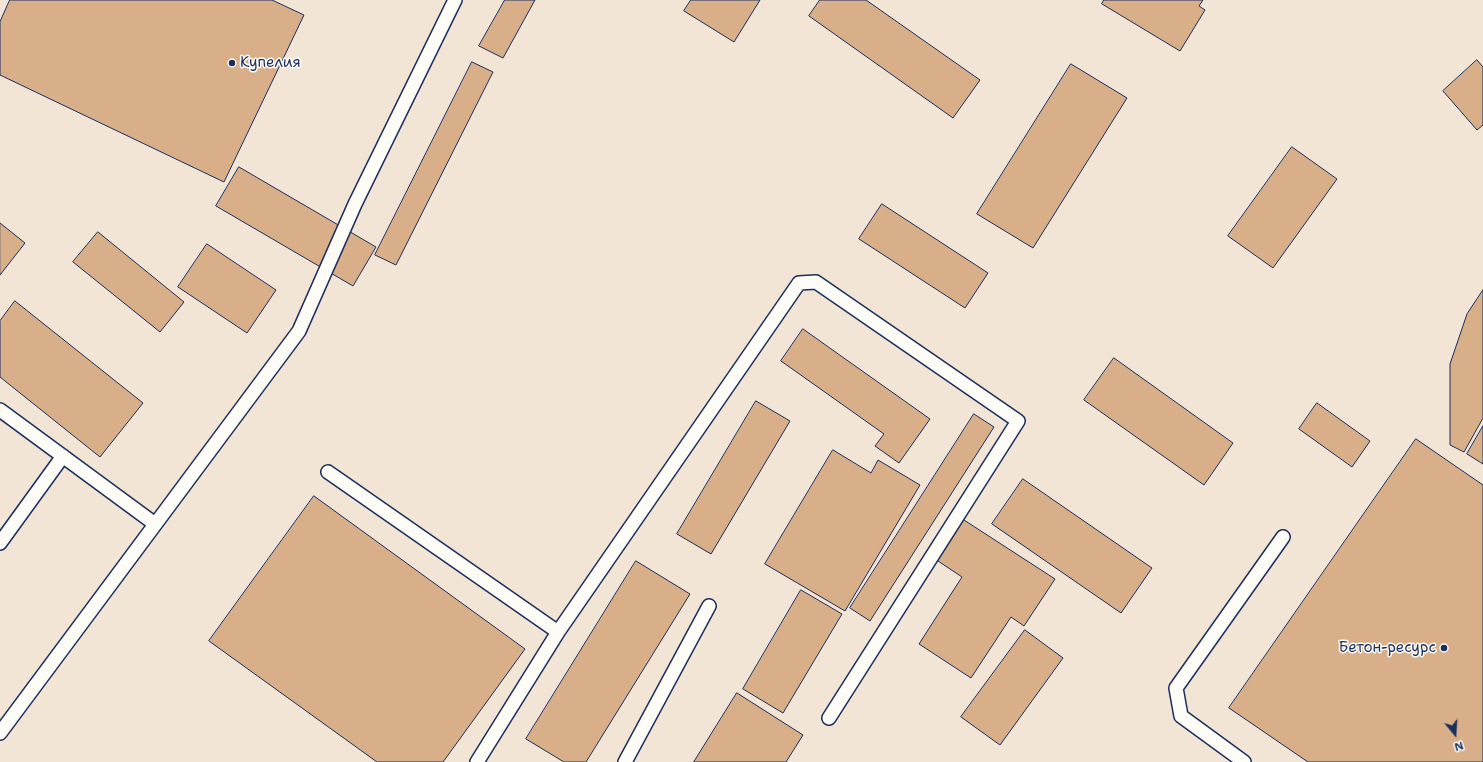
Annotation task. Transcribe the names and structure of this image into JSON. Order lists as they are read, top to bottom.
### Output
{
  "places": ["Купелия", "Бетон-ресурс"],
  "north": "bottom"
}
